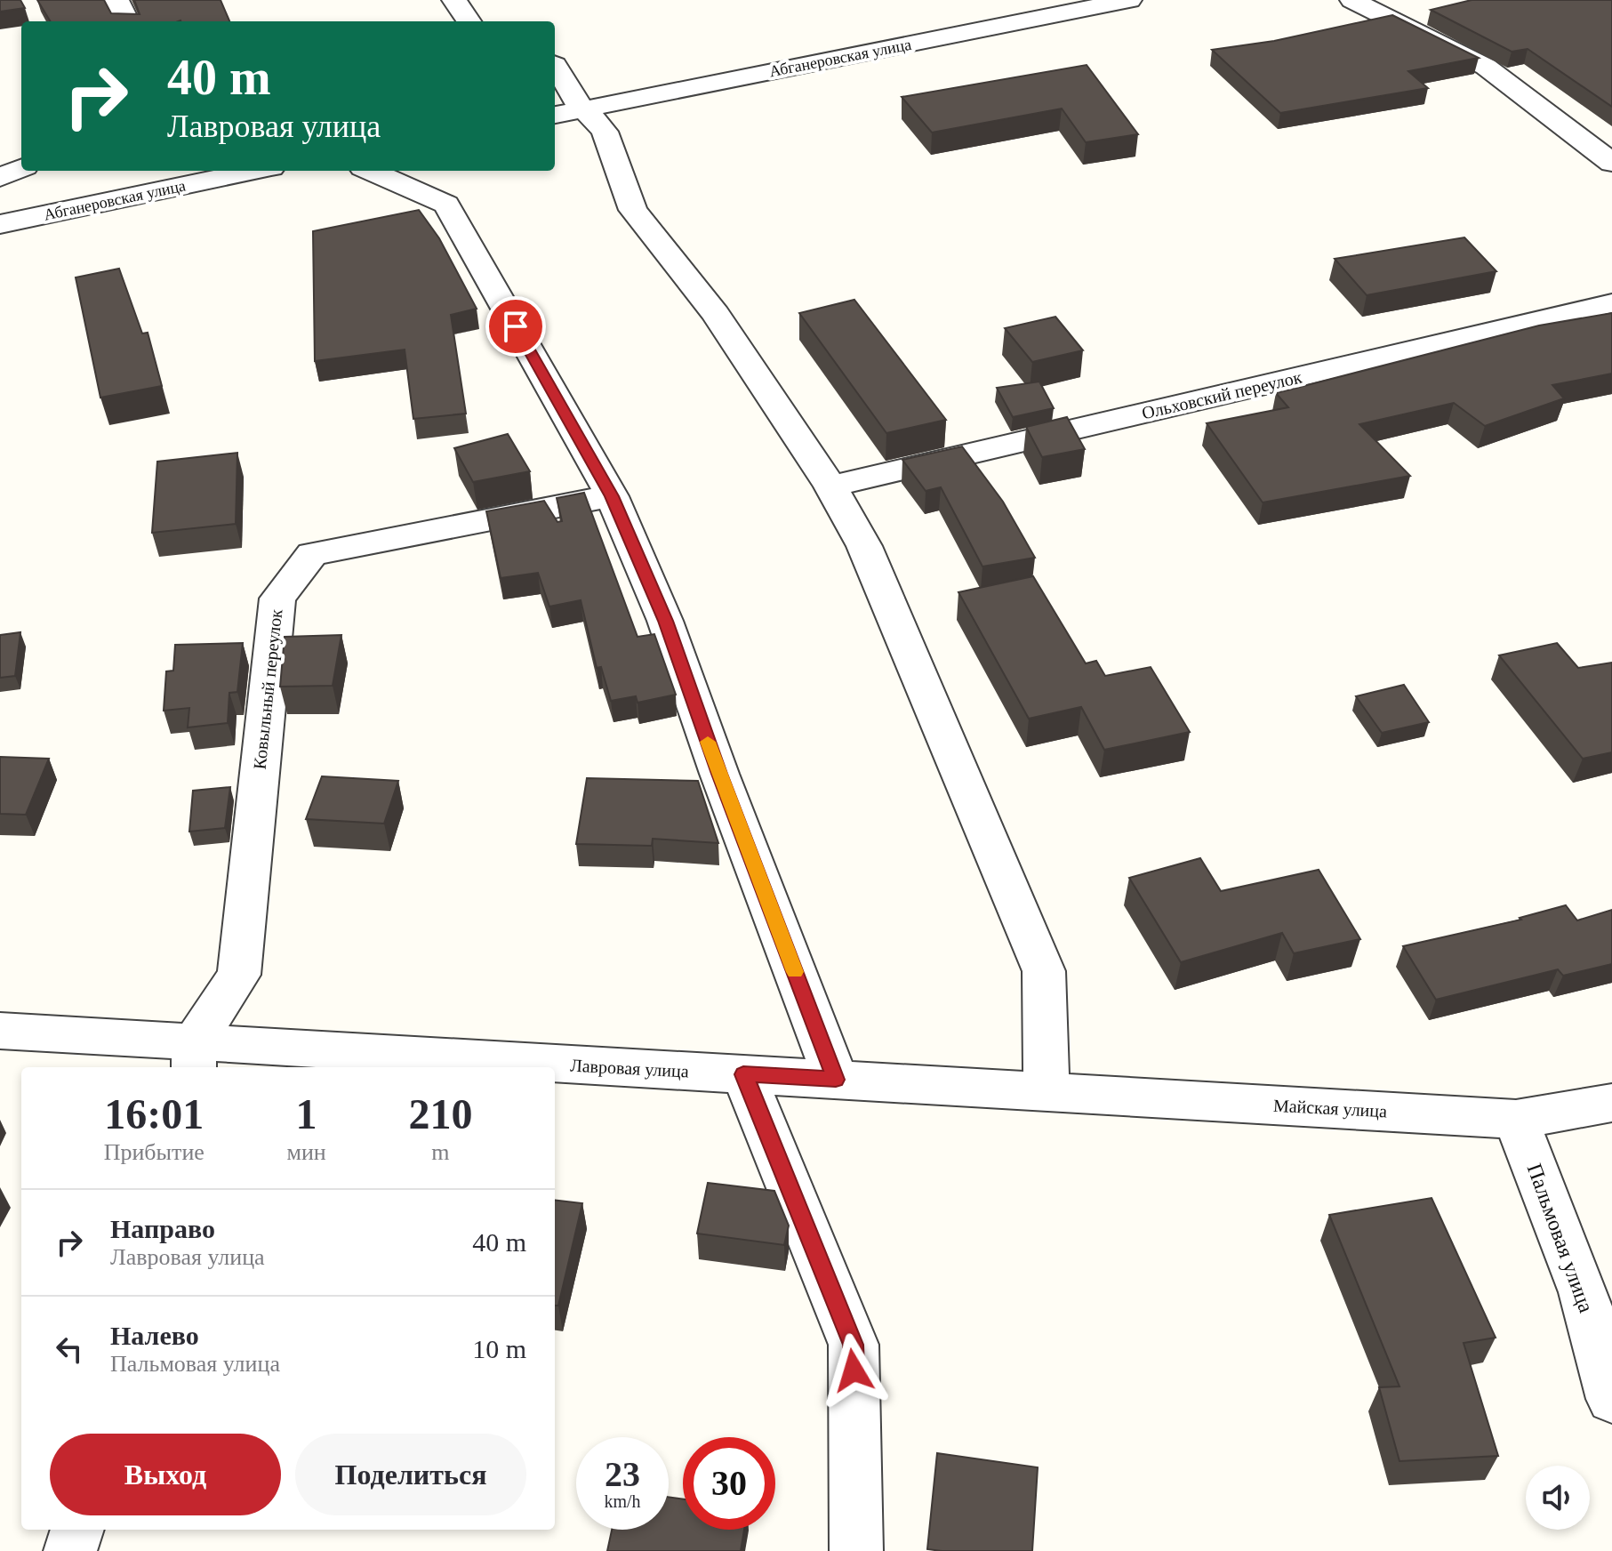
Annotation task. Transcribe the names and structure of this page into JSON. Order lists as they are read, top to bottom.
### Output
{
  "streets": {
    "street": [
      "Абганеровская улица",
      "Ольховский переулок",
      "Ковыльный переулок",
      "Лавровая улица",
      "Майская улица",
      "Пальмовая улица"
    ]
  },
  "crossings": [
    ["Ковыльный переулок", "Лавровая улица"],
    ["Лавровая улица", "Майская улица"],
    ["Майская улица", "Пальмовая улица"]
  ],
  "page": {
    "turn": ["40 m", "Лавровая улица"],
    "eta": [
      "16:01",
      "Прибытие",
      "1",
      "мин",
      "210",
      "m"
    ],
    "list": [
      {
        "name": "Направо",
        "note": "Лавровая улица",
        "value": "40 m"
      },
      {
        "name": "Налево",
        "note": "Пальмовая улица",
        "value": "10 m"
      }
    ],
    "buttons": ["Выход", "Поделиться"],
    "speed": "23 km/h",
    "limit": "30"
  }
}
